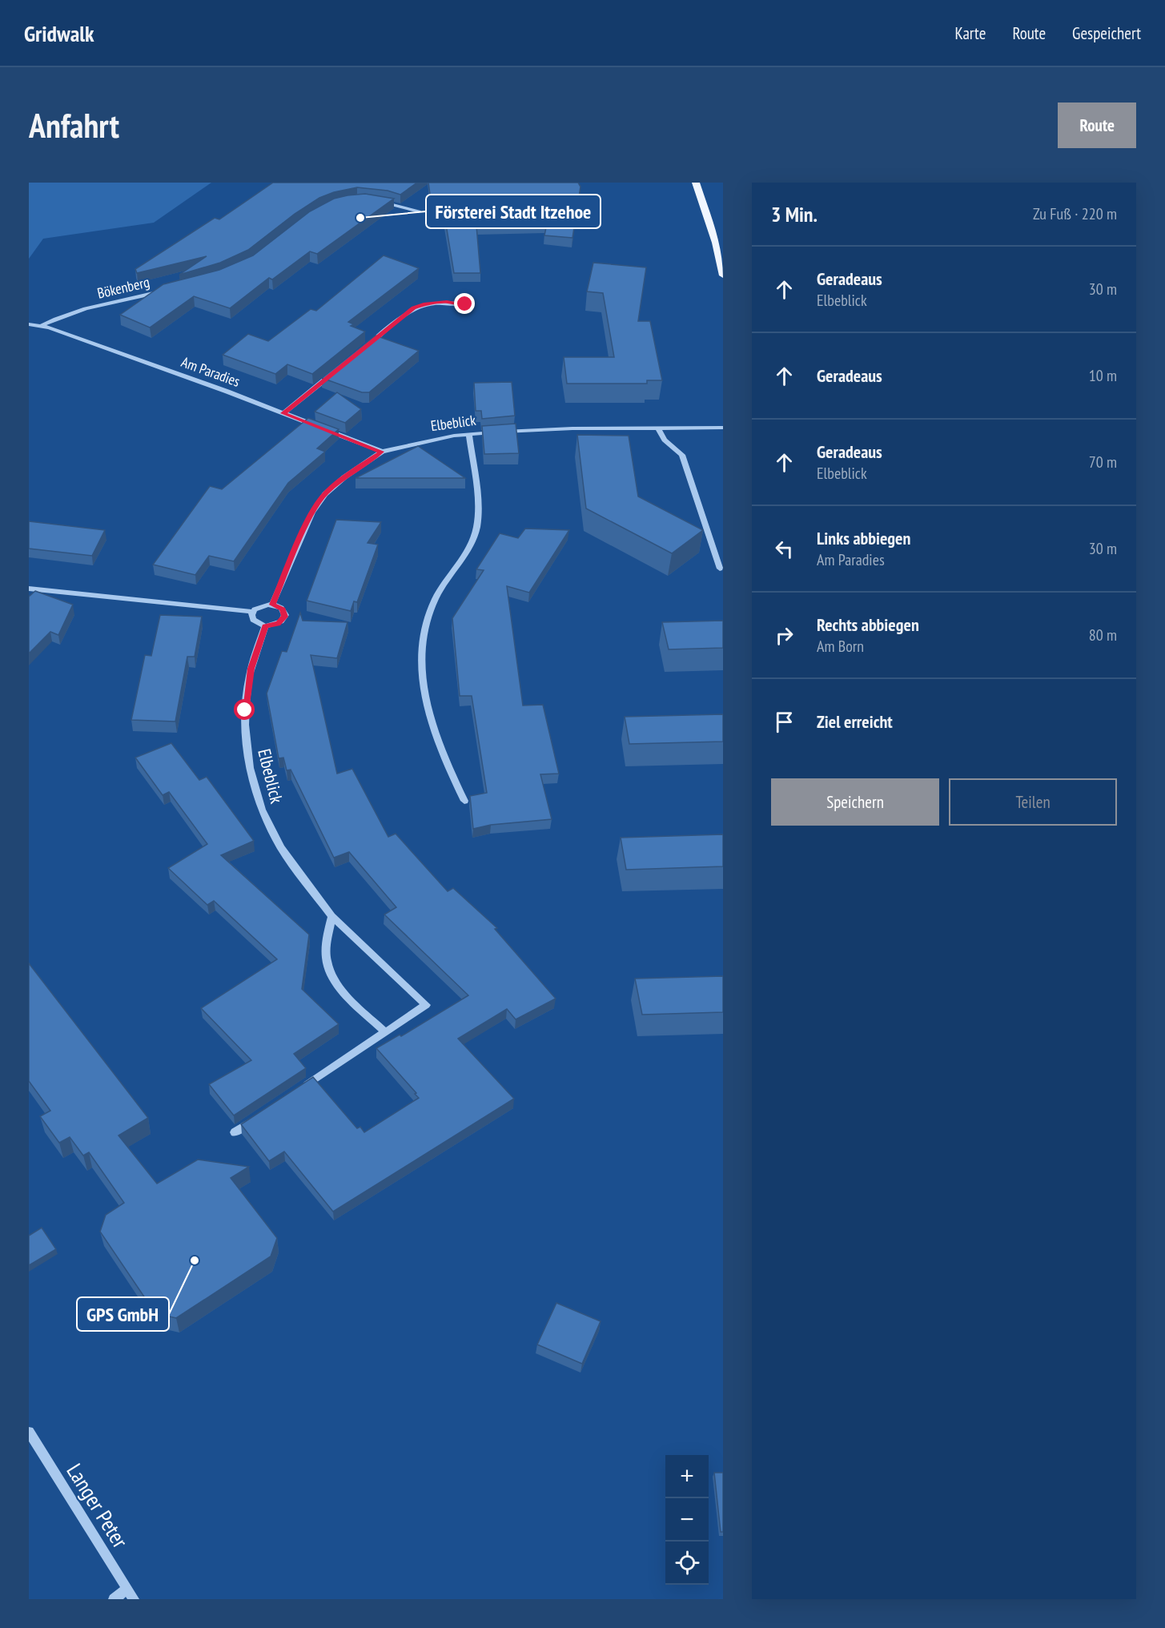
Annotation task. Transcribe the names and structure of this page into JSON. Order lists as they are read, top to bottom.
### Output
{
  "streets": {
    "street": [
      "Bökenberg",
      "Am Paradies",
      "Elbeblick",
      "Langer Peter"
    ]
  },
  "crossings": [
    ["Bökenberg", "Am Paradies"],
    ["Am Paradies", "Elbeblick"]
  ],
  "places": ["Försterei Stadt Itzehoe", "GPS GmbH"],
  "page": {
    "header": "Gridwalk",
    "nav": ["Karte", "Route", "Gespeichert"],
    "buttons": [
      "Route",
      ["Speichern", "Teilen"]
    ],
    "title": "Anfahrt",
    "heading": ["3 Min.", "Zu Fuß · 220 m"],
    "list": [
      ["Geradeaus", "Elbeblick", "30 m"],
      ["Geradeaus", "10 m"],
      ["Geradeaus", "Elbeblick", "70 m"],
      ["Links abbiegen", "Am Paradies", "30 m"],
      ["Rechts abbiegen", "Am Born", "80 m"],
      "Ziel erreicht"
    ],
    "map_buttons": ["+", "−"]
  }
}
